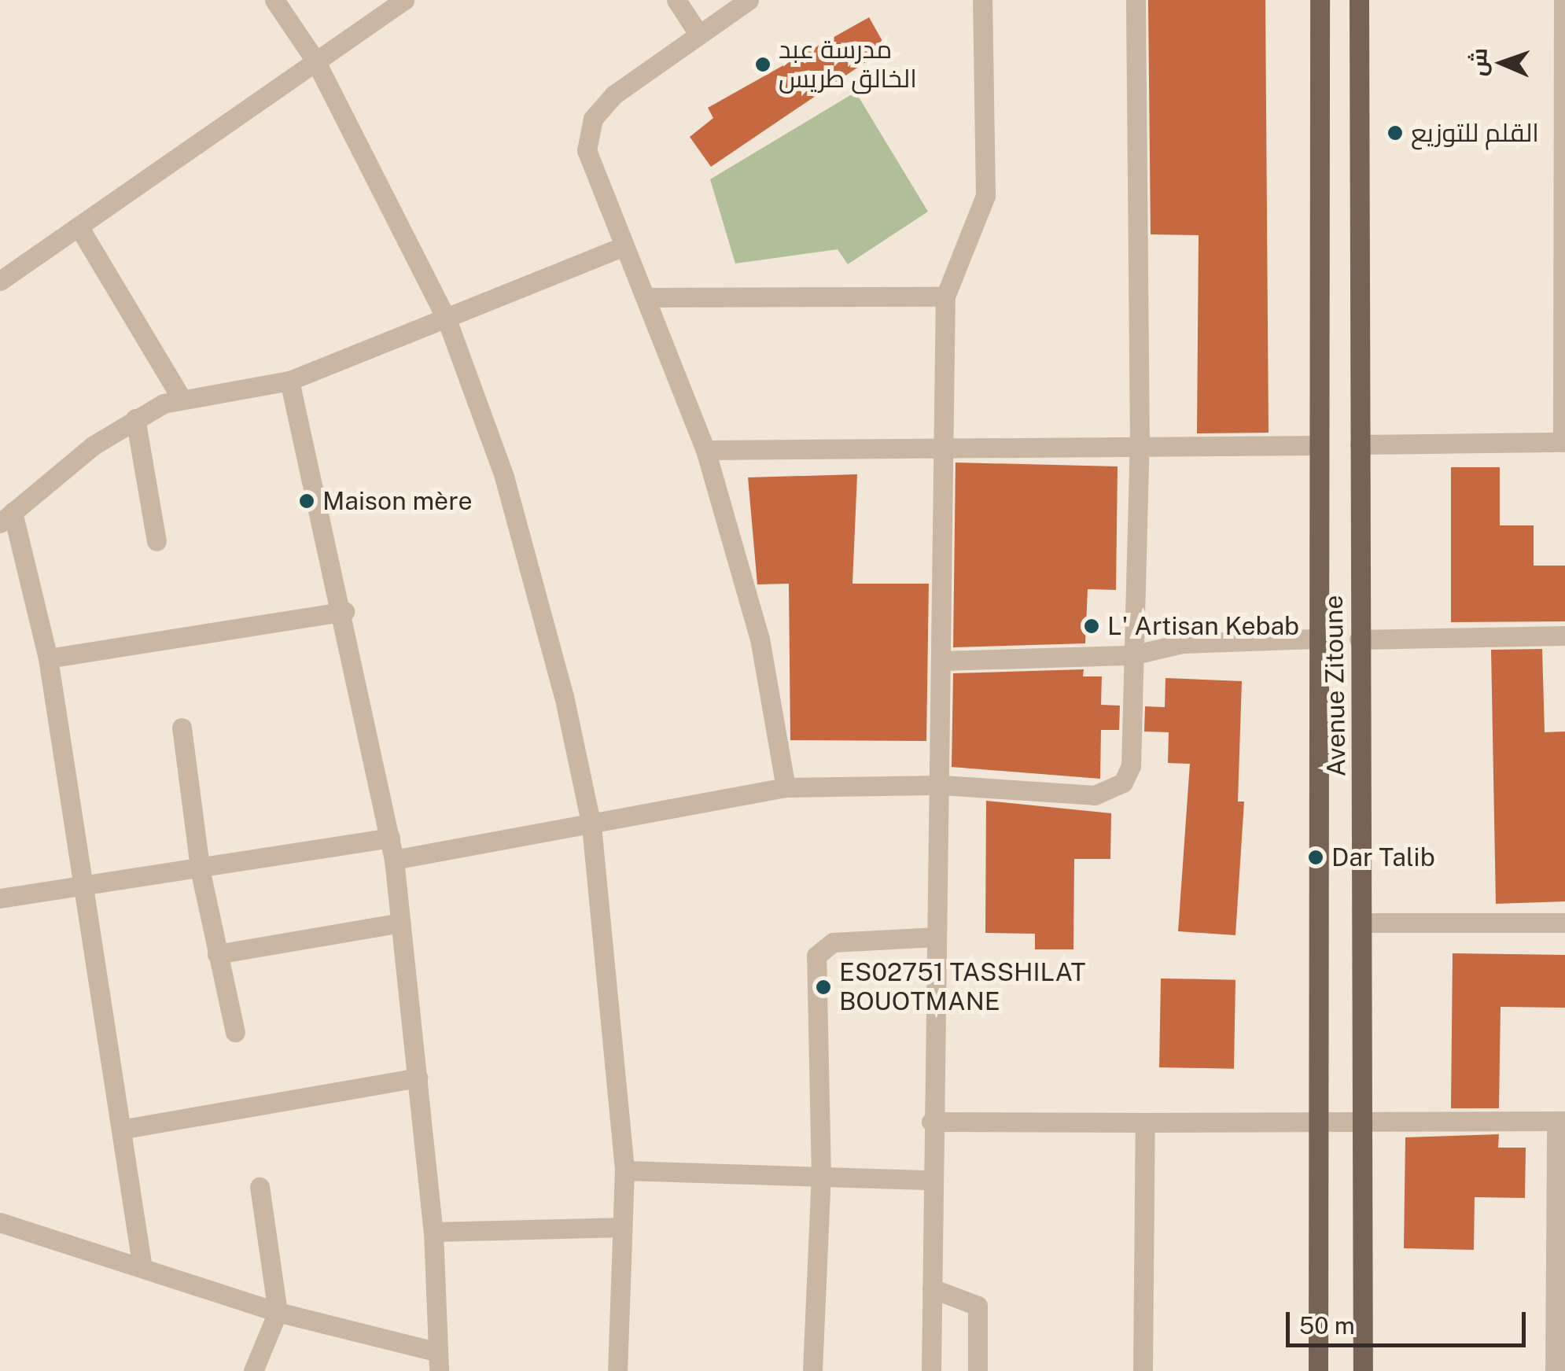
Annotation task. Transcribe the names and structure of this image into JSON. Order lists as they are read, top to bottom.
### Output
{
  "streets": {
    "main road": ["Avenue Zitoune"]
  },
  "places": [
    "مدرسة عبد الخالق طريس",
    "القلم للتوزيع",
    "Maison mère",
    "L' Artisan Kebab",
    "Dar Talib",
    "ES02751 TASSHILAT BOUOTMANE"
  ],
  "scale_bar": "50 m",
  "north": "left"
}
